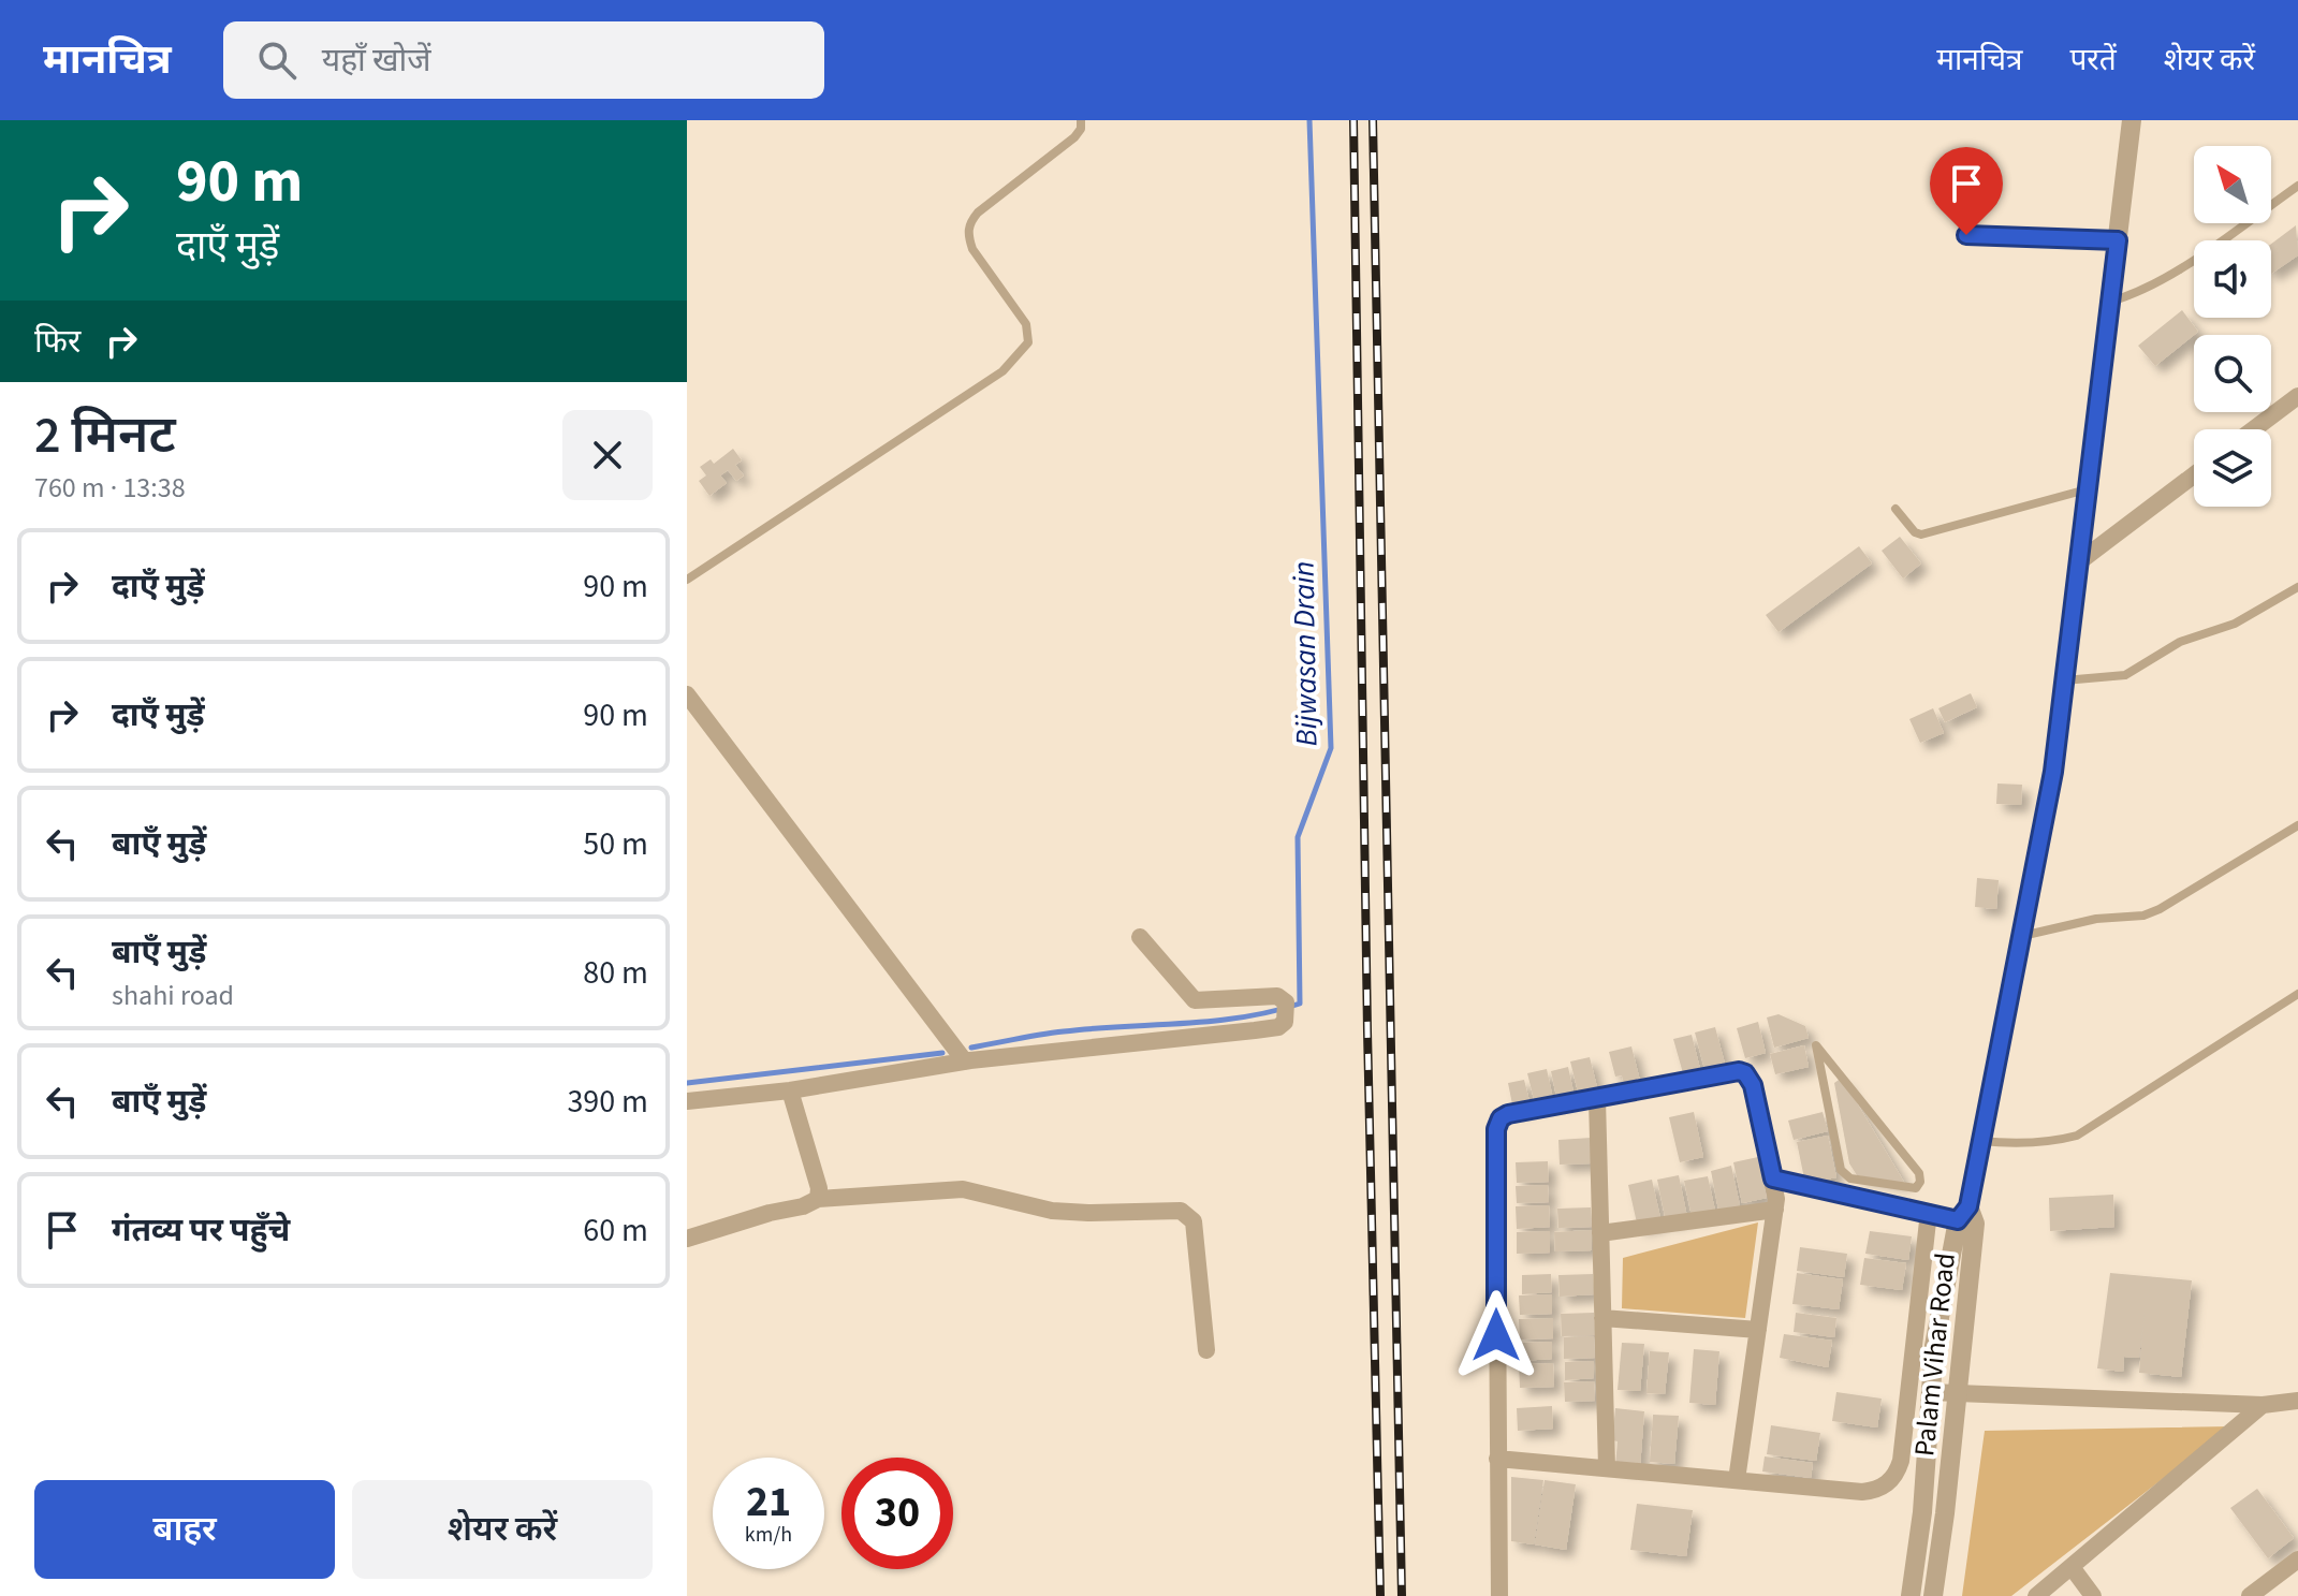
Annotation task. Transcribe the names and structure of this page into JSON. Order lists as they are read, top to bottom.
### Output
{
  "streets": {
    "street": ["Palam Vihar Road"]
  },
  "water": ["Bijwasan Drain"],
  "north": "top left",
  "page": {
    "header": "मानचित्र",
    "search": "यहाँ खोजें",
    "nav": ["मानचित्र", "परतें", "शेयर करें"],
    "turn": ["90 m", "दाएँ मुड़ें"],
    "then": "फिर",
    "heading": ["2 मिनट", "760 m · 13:38"],
    "list": [
      {
        "name": "दाएँ मुड़ें",
        "value": "90 m"
      },
      {
        "name": "दाएँ मुड़ें",
        "value": "90 m"
      },
      {
        "name": "बाएँ मुड़ें",
        "value": "50 m"
      },
      {
        "name": "बाएँ मुड़ें",
        "note": "shahi road",
        "value": "80 m"
      },
      {
        "name": "बाएँ मुड़ें",
        "value": "390 m"
      },
      {
        "name": "गंतव्य पर पहुँचे",
        "value": "60 m"
      }
    ],
    "speed": "21 km/h",
    "limit": "30",
    "buttons": ["बाहर", "शेयर करें"]
  }
}
